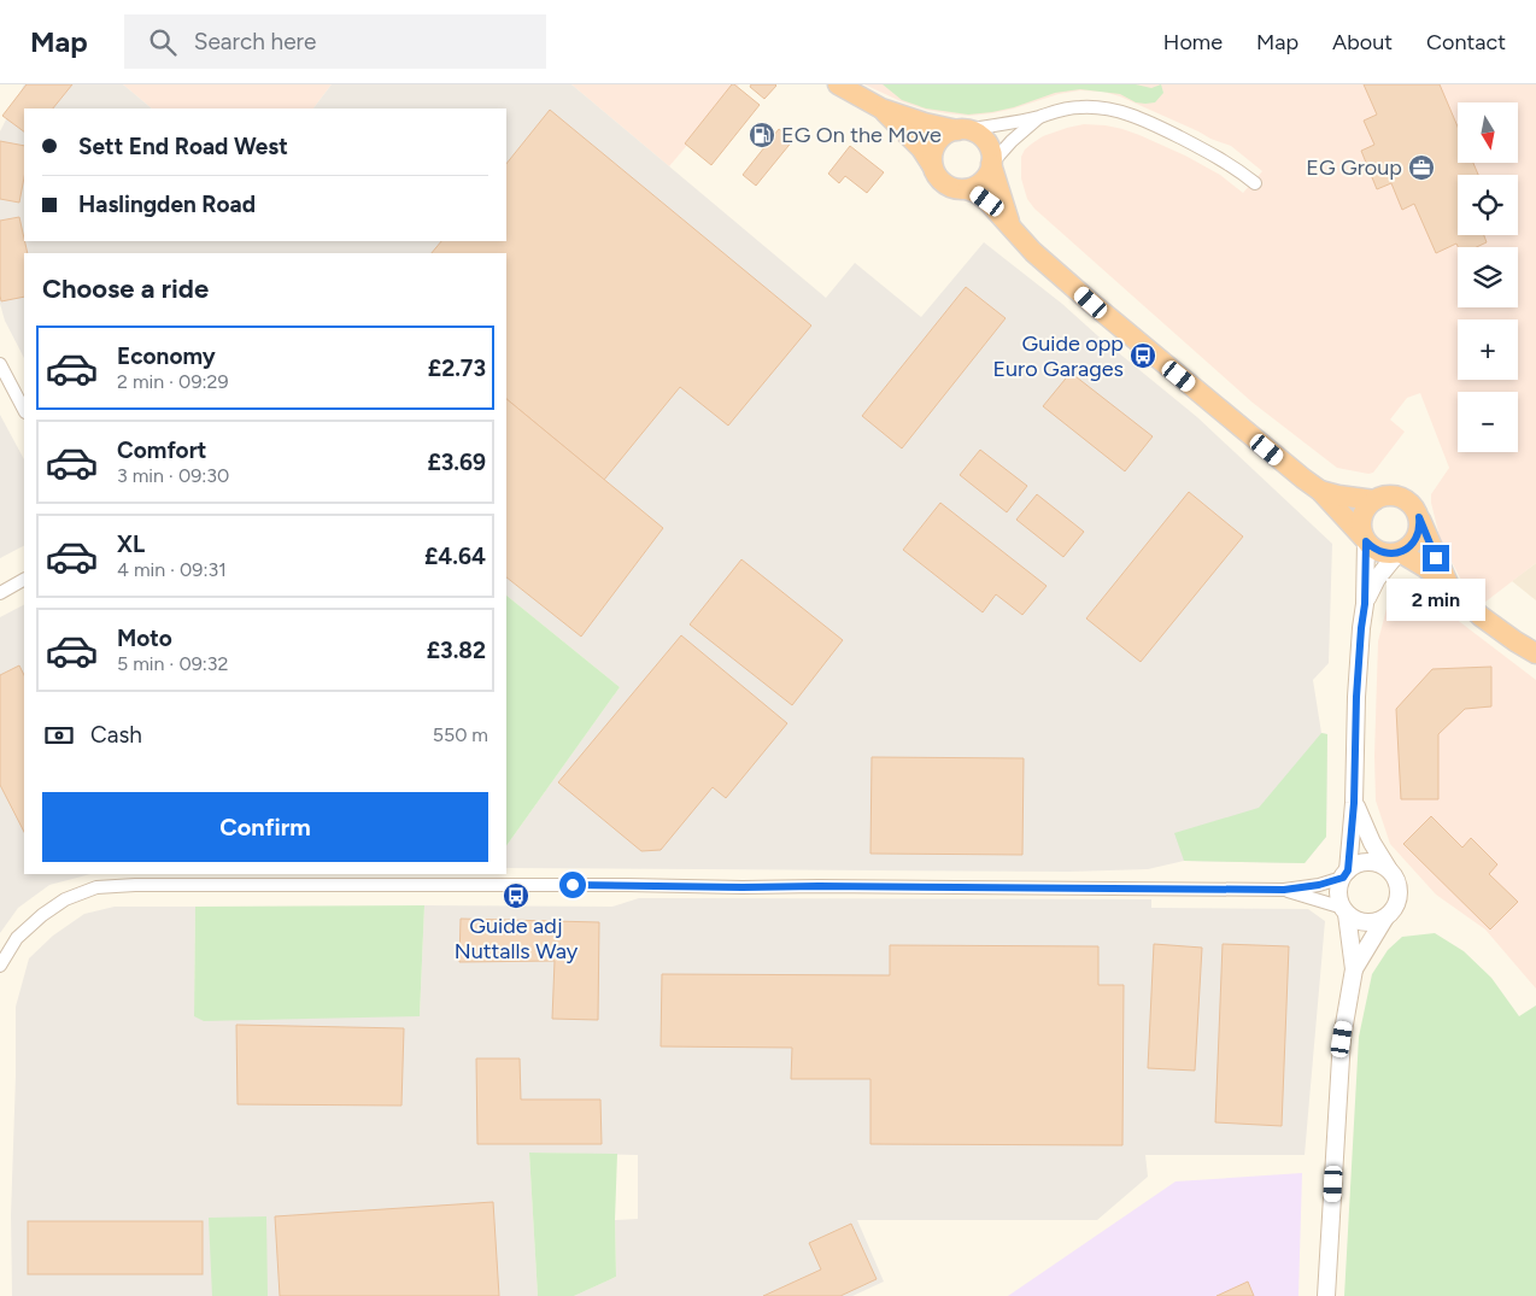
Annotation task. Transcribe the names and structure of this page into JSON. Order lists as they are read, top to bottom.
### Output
{
  "places": {
    "fuel station": ["EG On the Move"],
    "office": ["EG Group"],
    "bus stop": ["Guide opp Euro Garages", "Guide adj Nuttalls Way"]
  },
  "north": "bottom",
  "page": {
    "header": "Map",
    "search": "Search here",
    "nav": [
      "Home",
      "Map",
      "About",
      "Contact"
    ],
    "map_buttons": ["+", "−"],
    "banner": ["Sett End Road West", "Haslingden Road"],
    "heading": "Choose a ride",
    "list": [
      {
        "name": "Economy",
        "note": "2 min · 09:29",
        "value": "£2.73"
      },
      {
        "name": "Comfort",
        "note": "3 min · 09:30",
        "value": "£3.69"
      },
      {
        "name": "XL",
        "note": "4 min · 09:31",
        "value": "£4.64"
      },
      {
        "name": "Moto",
        "note": "5 min · 09:32",
        "value": "£3.82"
      }
    ],
    "bubble": "2 min",
    "pay": ["Cash", "550 m"],
    "buttons": "Confirm"
  }
}
